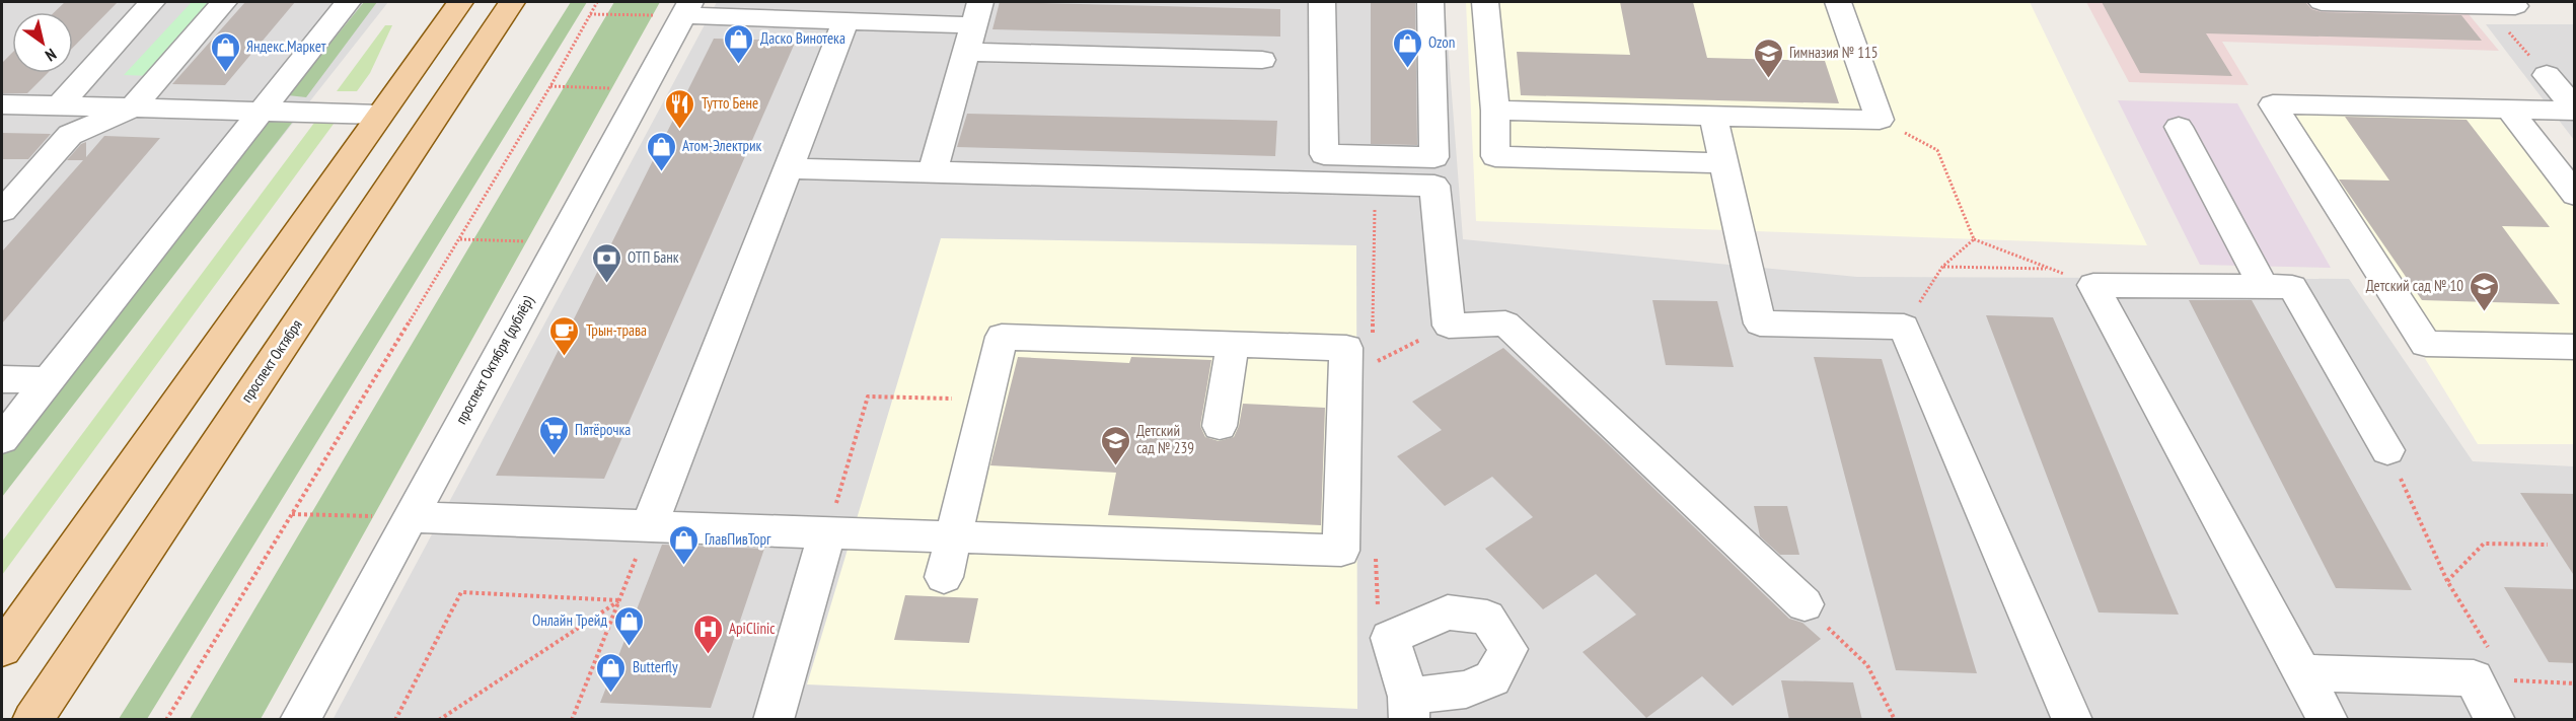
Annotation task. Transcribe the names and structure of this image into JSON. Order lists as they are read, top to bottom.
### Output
{
  "streets": {
    "main road": ["проспект Октября"],
    "street": ["проспект Октября (дублёр)"]
  },
  "places": {
    "shop": [
      "Даско Винотека",
      "Ozon",
      "Яндекс.Маркет",
      "Атом-Электрик",
      "ГлавПивТорг",
      "Онлайн Трейд",
      "Butterfly"
    ],
    "school or university": ["Гимназия № 115", "Детский сад № 10", "Детский сад № 239"],
    "restaurant": ["Тутто Бене"],
    "bank": ["ОТП Банк"],
    "cafe": ["Трын-трава"],
    "supermarket": ["Пятёрочка"],
    "hospital": ["ApiClinic"]
  },
  "north": "bottom right"
}
